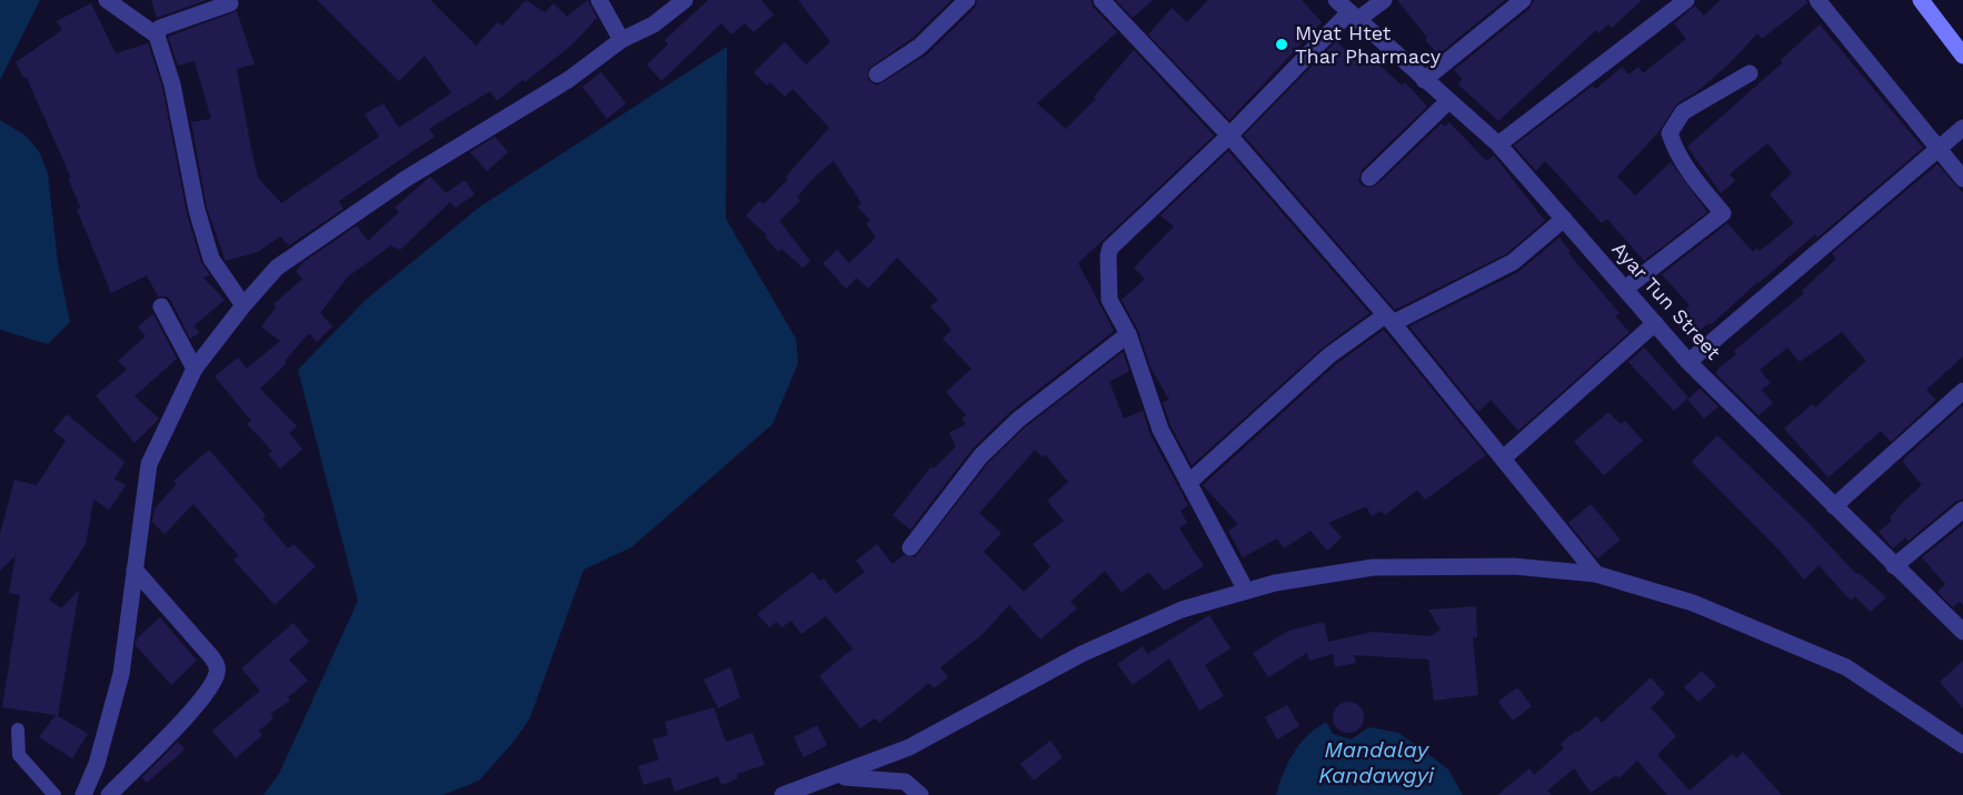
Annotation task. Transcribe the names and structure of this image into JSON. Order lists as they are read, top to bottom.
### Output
{
  "streets": {
    "street": ["Ayar Tun Street"]
  },
  "water": ["Mandalay Kandawgyi"],
  "places": ["Myat Htet Thar Pharmacy"]
}
